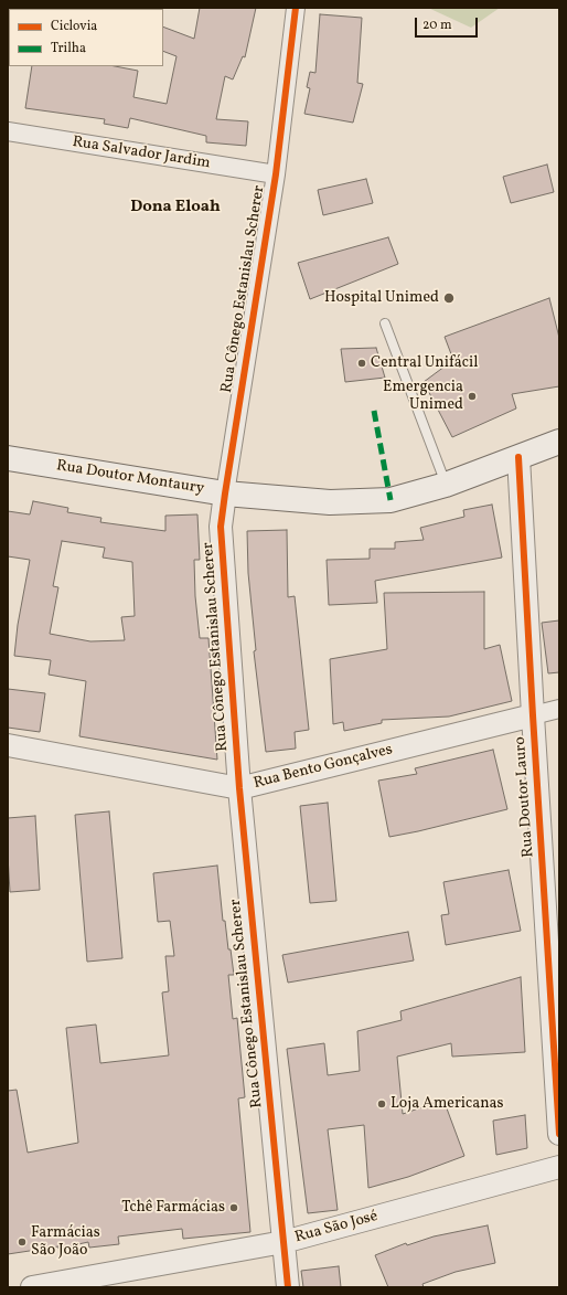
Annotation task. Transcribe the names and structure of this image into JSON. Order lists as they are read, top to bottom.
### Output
{
  "streets": {
    "main road": ["Rua Doutor Montaury"],
    "street": [
      "Rua Salvador Jardim",
      "Rua Cônego Estanislau Scherer",
      "Rua Bento Gonçalves",
      "Rua Doutor Lauro",
      "Rua São José"
    ]
  },
  "crossings": [
    ["Rua Salvador Jardim", "Rua Cônego Estanislau Scherer"],
    ["Rua Cônego Estanislau Scherer", "Rua Doutor Montaury"],
    ["Rua Cônego Estanislau Scherer", "Rua Bento Gonçalves"],
    ["Rua Cônego Estanislau Scherer", "Rua São José"],
    ["Rua Doutor Montaury", "Rua Doutor Lauro"],
    ["Rua Bento Gonçalves", "Rua Doutor Lauro"]
  ],
  "districts": ["Dona Eloah"],
  "places": [
    "Hospital Unimed",
    "Central Unifácil",
    "Emergencia Unimed",
    "Loja Americanas",
    "Tchê Farmácias",
    "Farmácias São João"
  ],
  "legend": ["Ciclovia", "Trilha"],
  "scale_bar": "20 m"
}
